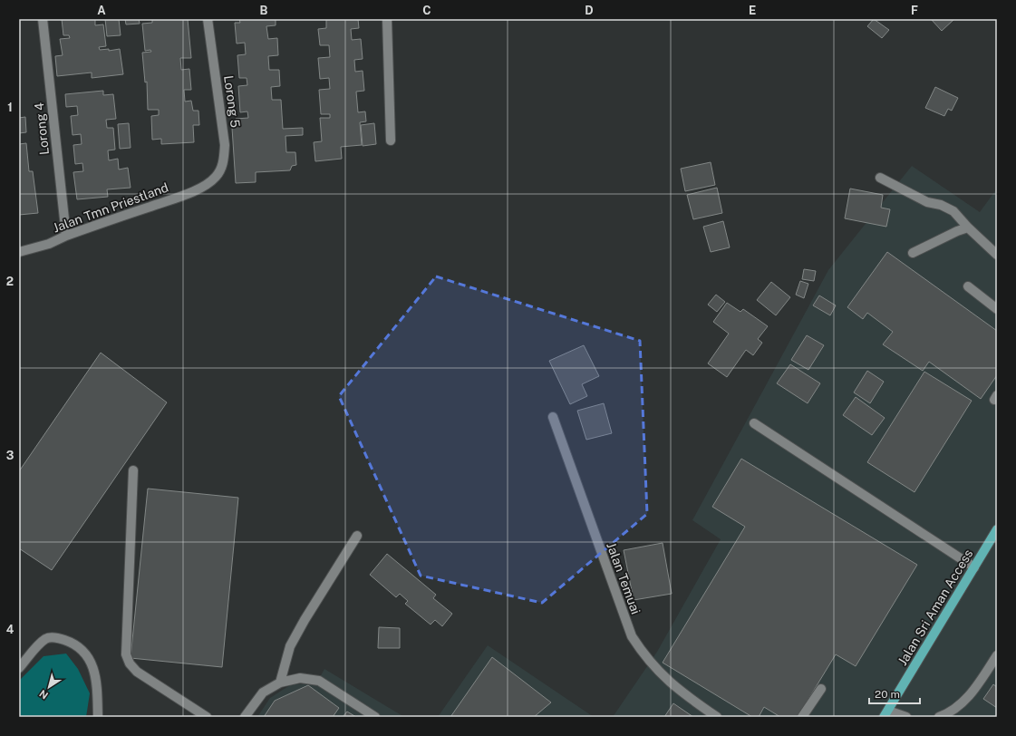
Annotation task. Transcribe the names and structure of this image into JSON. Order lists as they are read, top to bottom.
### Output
{
  "streets": {
    "main road": ["Jalan Sri Aman Access"],
    "street": [
      "Lorong 5",
      "Lorong 4",
      "Jalan Tmn Priestland",
      "Jalan Temuai"
    ]
  },
  "crossings": [
    ["Lorong 5", "Jalan Tmn Priestland"],
    ["Lorong 4", "Jalan Tmn Priestland"]
  ],
  "scale_bar": "20 m",
  "north": "bottom left",
  "grid": {
    "columns": [
      "A",
      "B",
      "C",
      "D",
      "E",
      "F"
    ],
    "rows": [
      "1",
      "2",
      "3",
      "4"
    ]
  }
}
